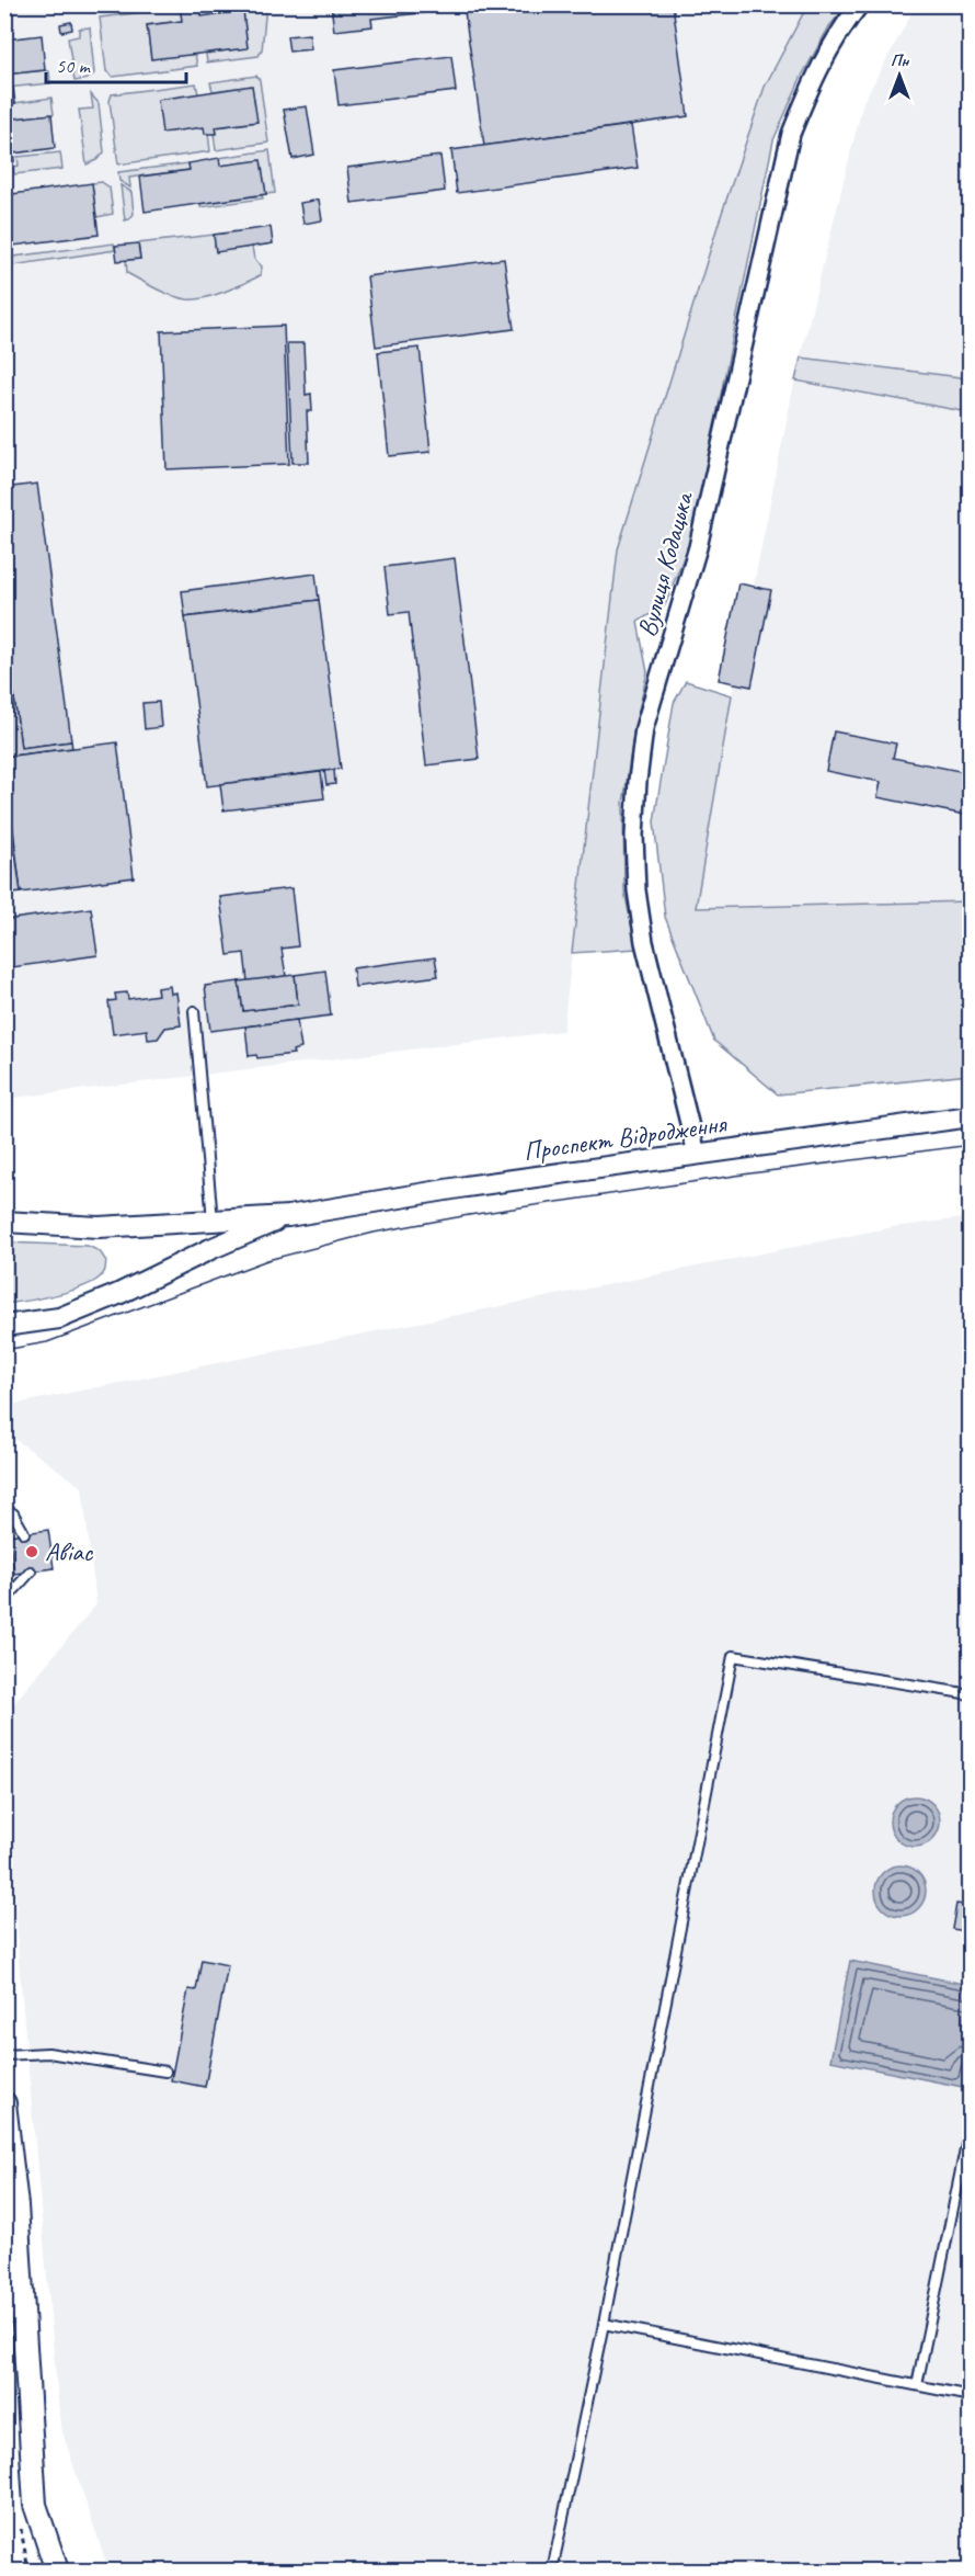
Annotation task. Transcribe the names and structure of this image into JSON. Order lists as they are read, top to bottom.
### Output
{
  "streets": {
    "street": ["Вулиця Кодацька", "Проспект Відродження"]
  },
  "crossings": [
    ["Вулиця Кодацька", "Проспект Відродження"]
  ],
  "places": ["Авіас"],
  "scale_bar": "50 m",
  "north": "top"
}
